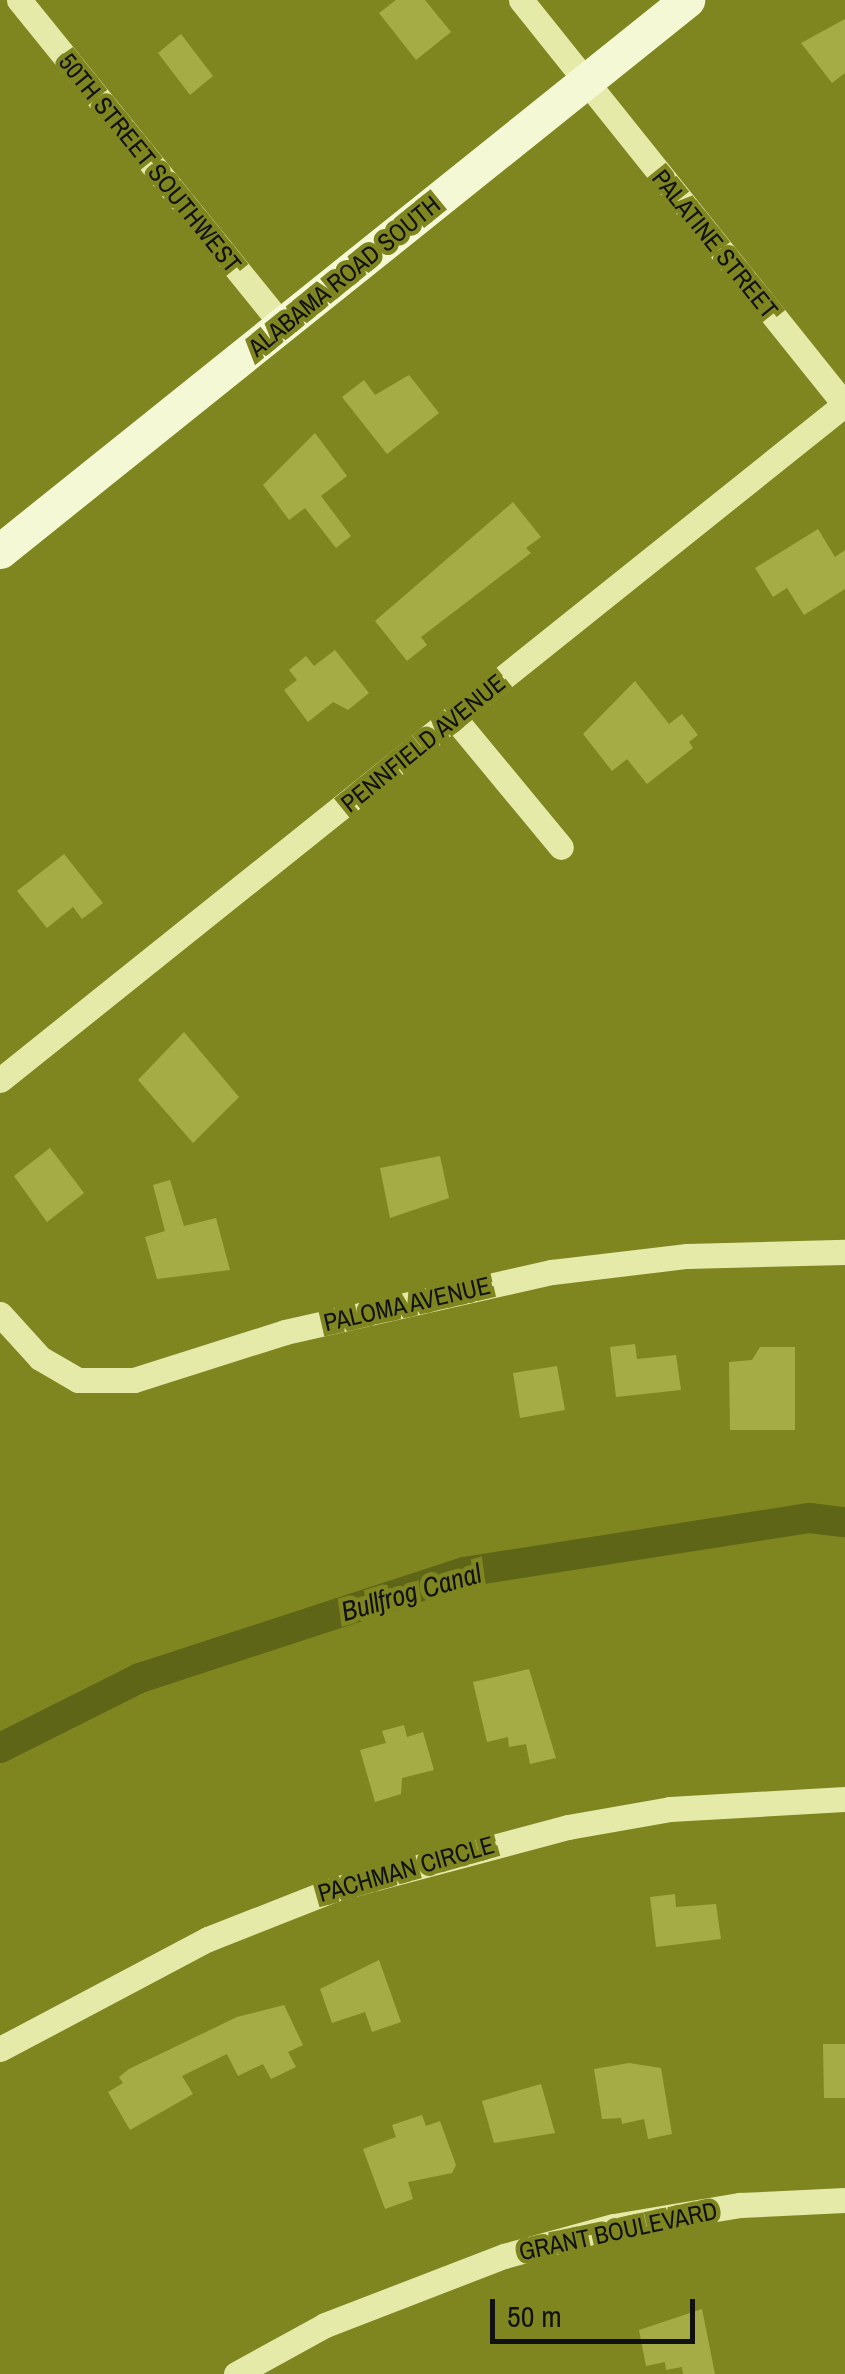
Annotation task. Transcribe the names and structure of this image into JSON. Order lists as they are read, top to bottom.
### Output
{
  "streets": {
    "street": [
      "50TH STREET SOUTHWEST",
      "PALATINE STREET",
      "ALABAMA ROAD SOUTH",
      "PENNFIELD AVENUE",
      "PALOMA AVENUE",
      "PACHMAN CIRCLE",
      "GRANT BOULEVARD"
    ]
  },
  "crossings": [
    ["50TH STREET SOUTHWEST", "ALABAMA ROAD SOUTH"],
    ["PALATINE STREET", "ALABAMA ROAD SOUTH"],
    ["PALATINE STREET", "PENNFIELD AVENUE"]
  ],
  "water": ["Bullfrog Canal"],
  "scale_bar": "50 m"
}
